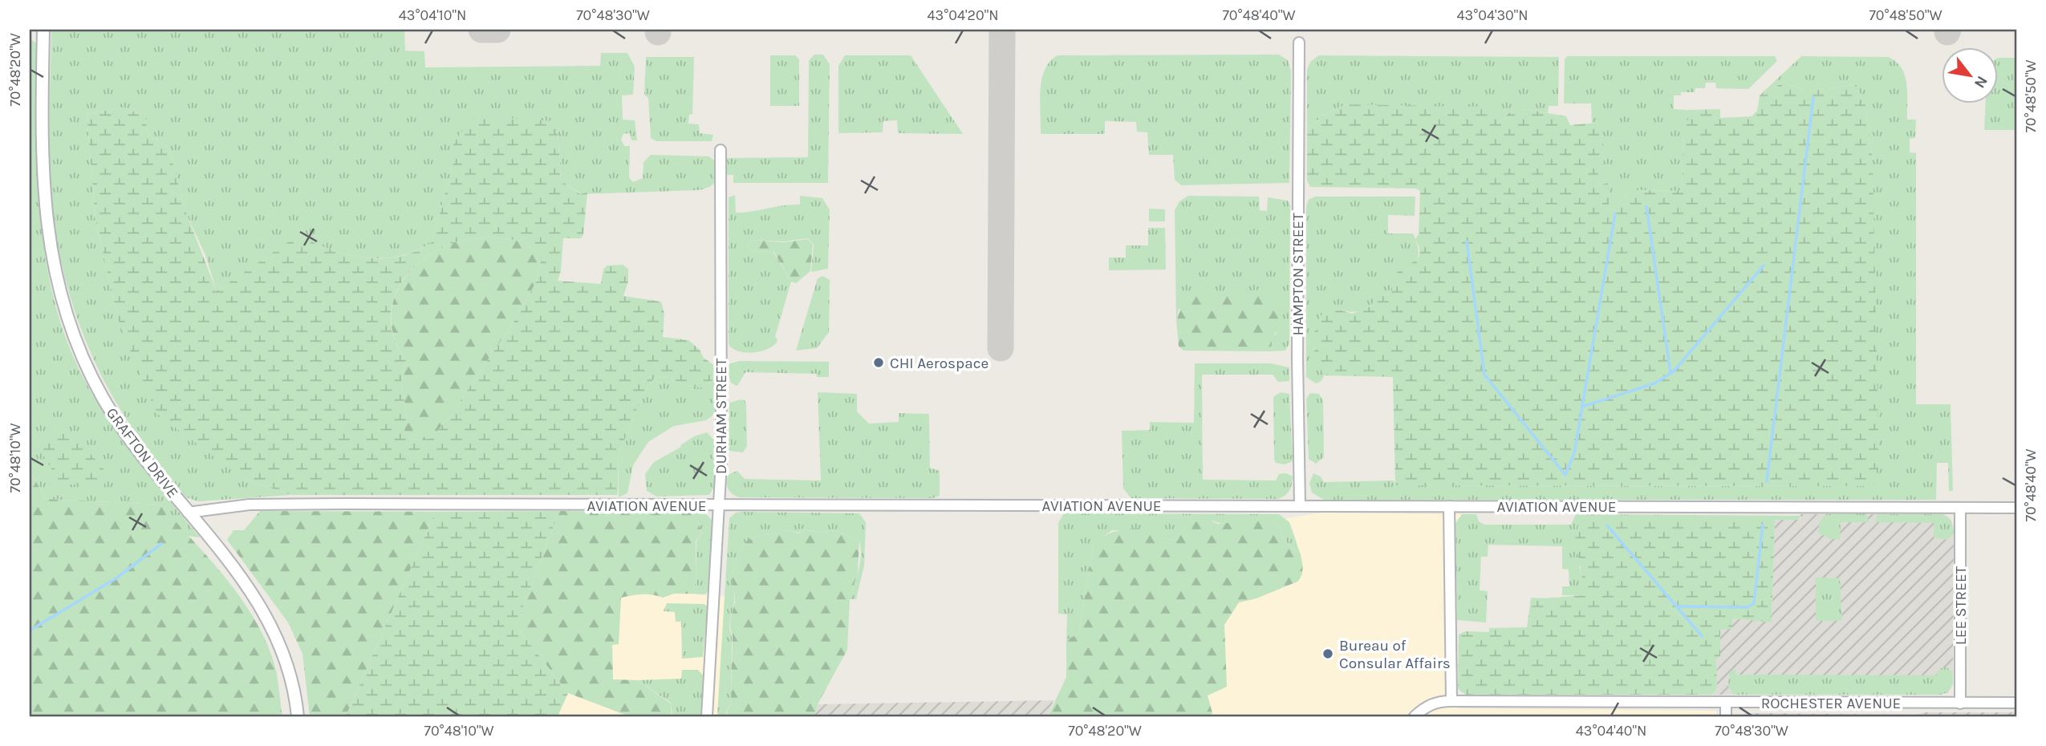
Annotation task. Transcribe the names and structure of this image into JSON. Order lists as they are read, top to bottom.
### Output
{
  "streets": {
    "street": [
      "HAMPTON STREET",
      "DURHAM STREET",
      "GRAFTON DRIVE",
      "AVIATION AVENUE",
      "LEE STREET",
      "ROCHESTER AVENUE"
    ]
  },
  "crossings": [
    ["HAMPTON STREET", "AVIATION AVENUE"],
    ["DURHAM STREET", "AVIATION AVENUE"],
    ["GRAFTON DRIVE", "AVIATION AVENUE"],
    ["AVIATION AVENUE", "LEE STREET"],
    ["LEE STREET", "ROCHESTER AVENUE"]
  ],
  "places": ["CHI Aerospace", "Bureau of Consular Affairs"],
  "north": "bottom right",
  "coordinates": [
    "43°04'10\"N",
    "70°48'30\"W",
    "43°04'20\"N",
    "70°48'40\"W",
    "43°04'30\"N",
    "70°48'50\"W",
    "70°48'20\"W",
    "70°48'10\"W",
    "43°04'40\"N"
  ]
}
